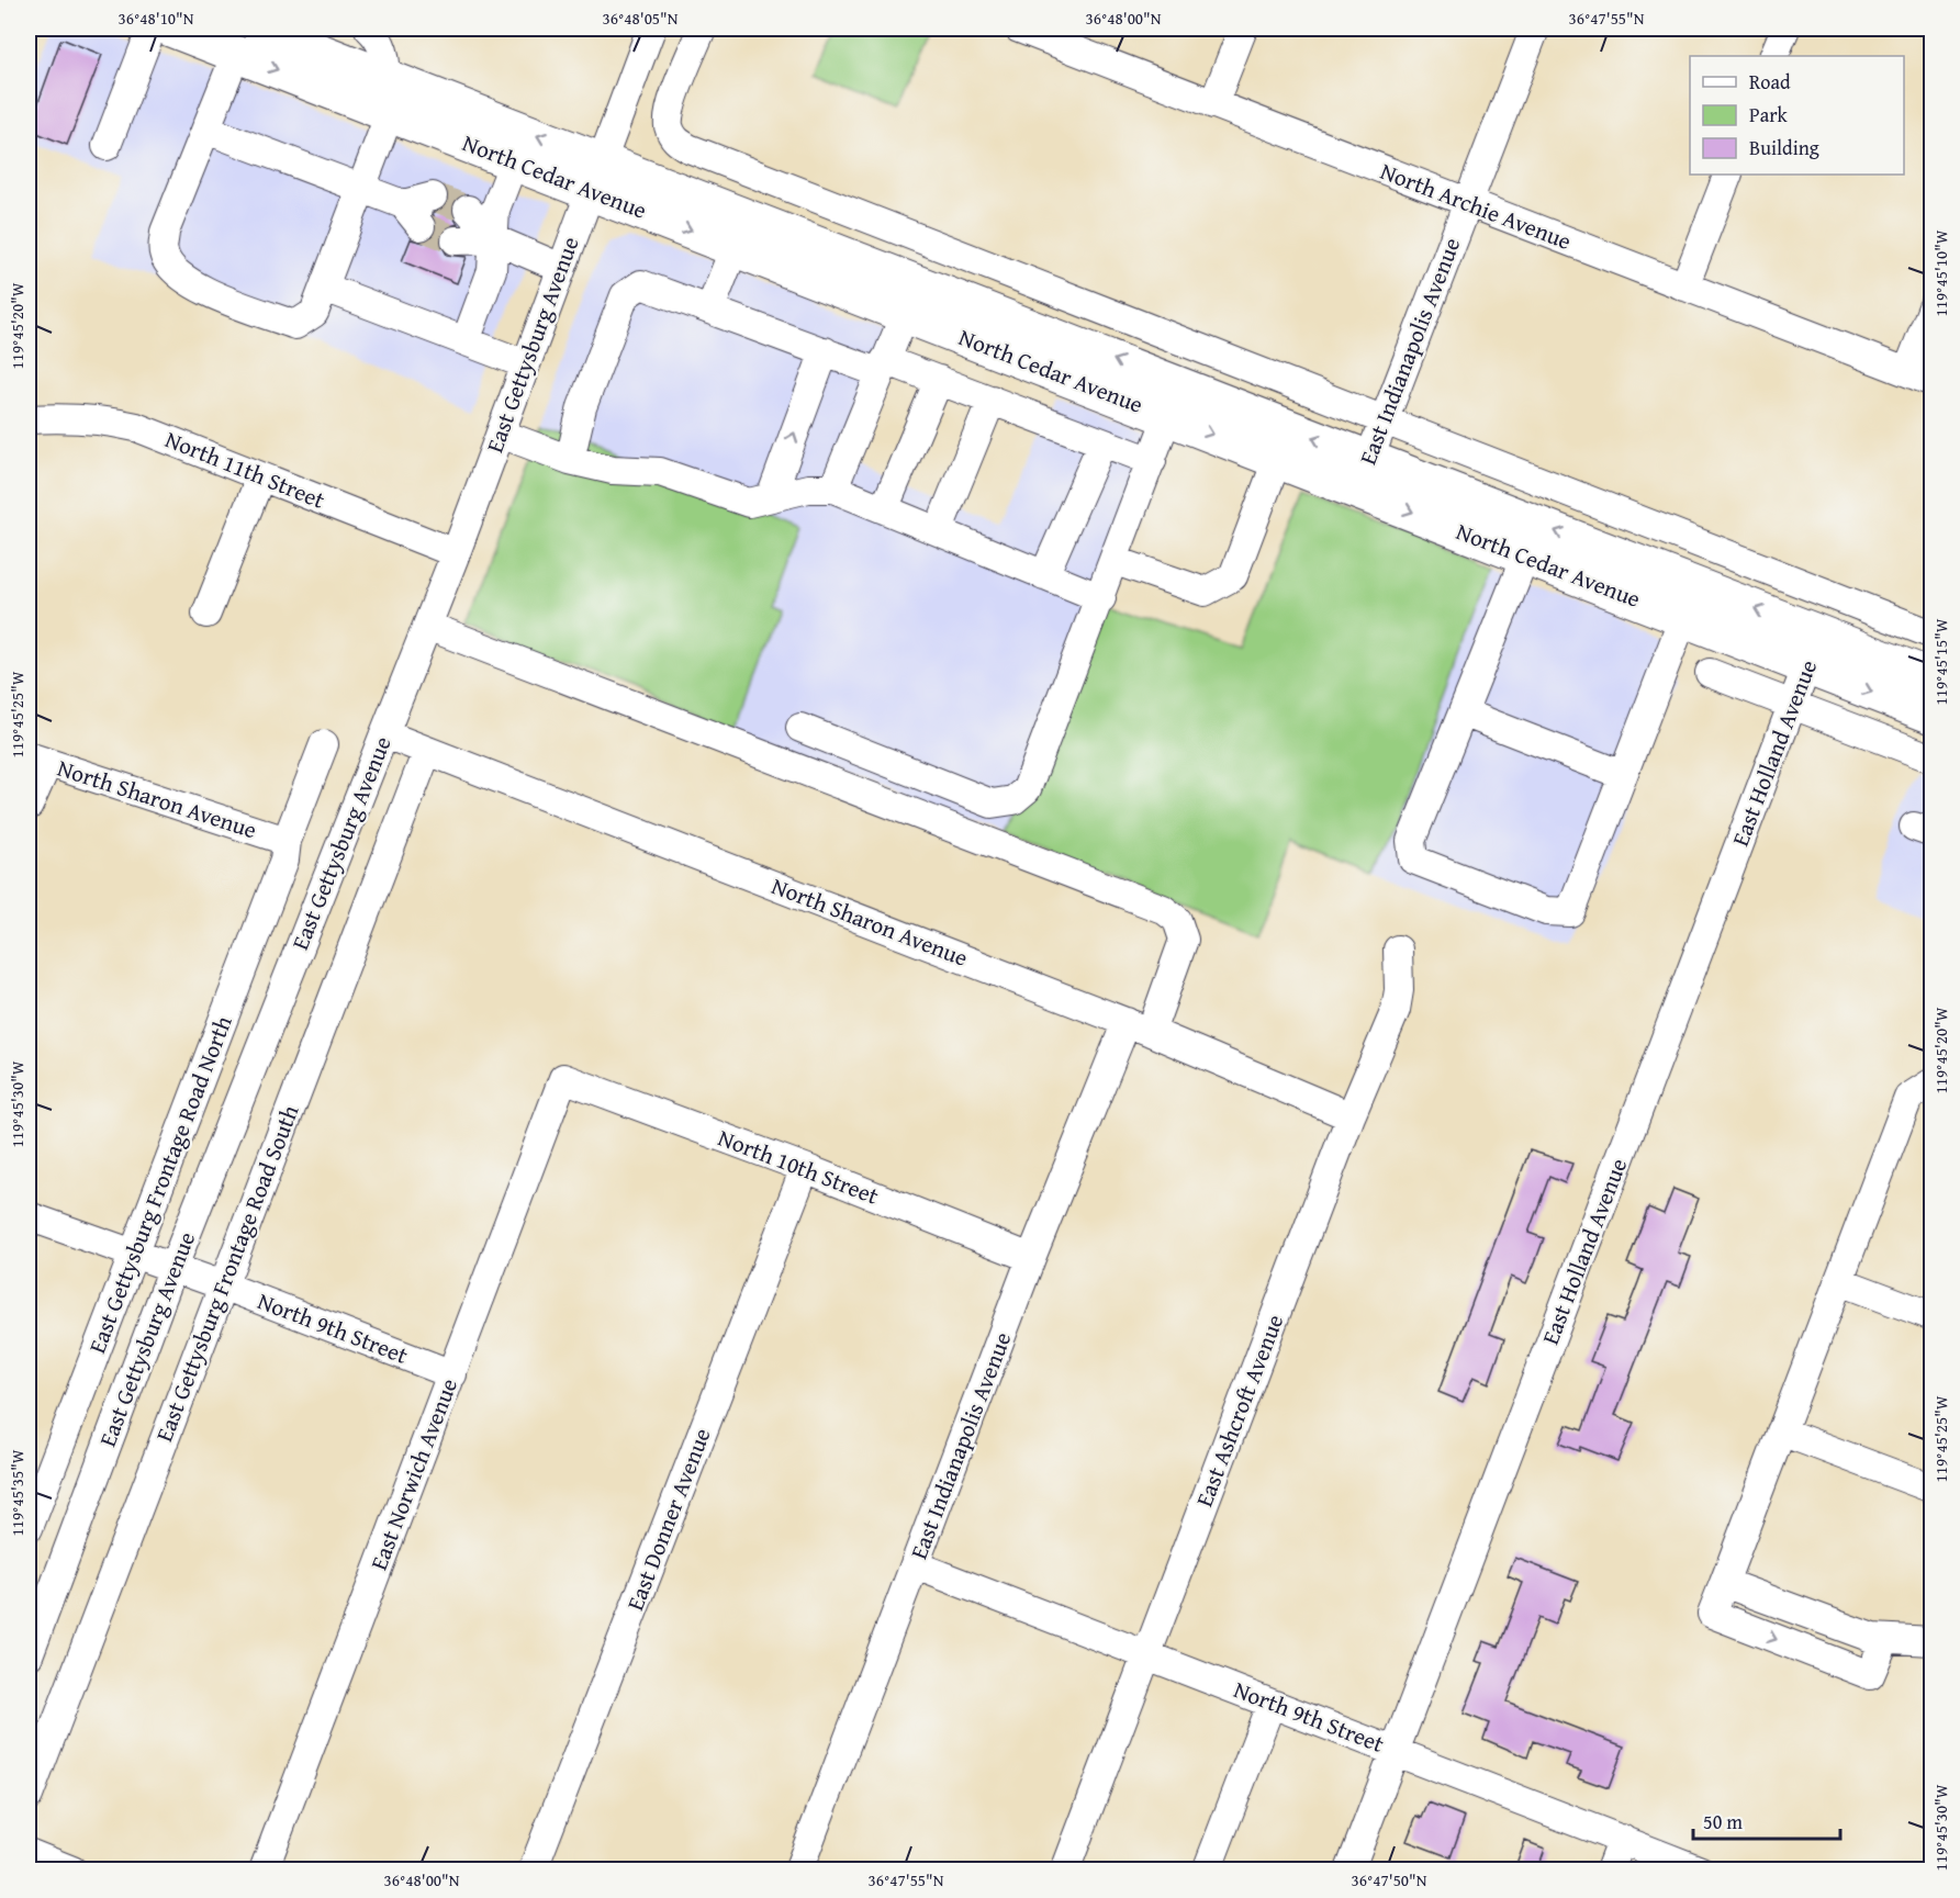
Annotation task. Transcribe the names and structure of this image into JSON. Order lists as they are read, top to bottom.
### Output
{
  "streets": {
    "main road": ["North Cedar Avenue"],
    "street": [
      "North Archie Avenue",
      "East Gettysburg Avenue",
      "East Indianapolis Avenue",
      "North 11th Street",
      "East Holland Avenue",
      "North Sharon Avenue",
      "North 10th Street",
      "East Gettysburg Frontage Road North",
      "East Gettysburg Frontage Road South",
      "North 9th Street",
      "East Ashcroft Avenue",
      "East Norwich Avenue",
      "East Donner Avenue"
    ]
  },
  "crossings": [
    ["North Cedar Avenue", "East Gettysburg Avenue"],
    ["North Cedar Avenue", "East Indianapolis Avenue"],
    ["North Cedar Avenue", "East Holland Avenue"],
    ["North Archie Avenue", "East Indianapolis Avenue"],
    ["East Gettysburg Avenue", "East Indianapolis Avenue"],
    ["East Gettysburg Avenue", "North 11th Street"],
    ["East Gettysburg Avenue", "North Sharon Avenue"],
    ["East Gettysburg Avenue", "North 9th Street"],
    ["East Indianapolis Avenue", "North Sharon Avenue"],
    ["East Indianapolis Avenue", "North 10th Street"],
    ["East Indianapolis Avenue", "North 9th Street"],
    ["East Holland Avenue", "North 9th Street"],
    ["North Sharon Avenue", "East Gettysburg Frontage Road North"],
    ["North Sharon Avenue", "East Gettysburg Frontage Road South"],
    ["North Sharon Avenue", "East Ashcroft Avenue"],
    ["North 10th Street", "East Norwich Avenue"],
    ["North 10th Street", "East Donner Avenue"],
    ["East Gettysburg Frontage Road North", "North 9th Street"],
    ["East Gettysburg Frontage Road South", "North 9th Street"],
    ["North 9th Street", "East Ashcroft Avenue"],
    ["North 9th Street", "East Norwich Avenue"]
  ],
  "legend": ["Road", "Park", "Building"],
  "scale_bar": "50 m",
  "coordinates": [
    "36°48'10\"N",
    "36°48'05\"N",
    "36°48'00\"N",
    "36°47'55\"N",
    "119°45'10\"W",
    "119°45'20\"W",
    "119°45'15\"W",
    "119°45'25\"W",
    "119°45'30\"W",
    "119°45'35\"W",
    "36°47'50\"N"
  ]
}
